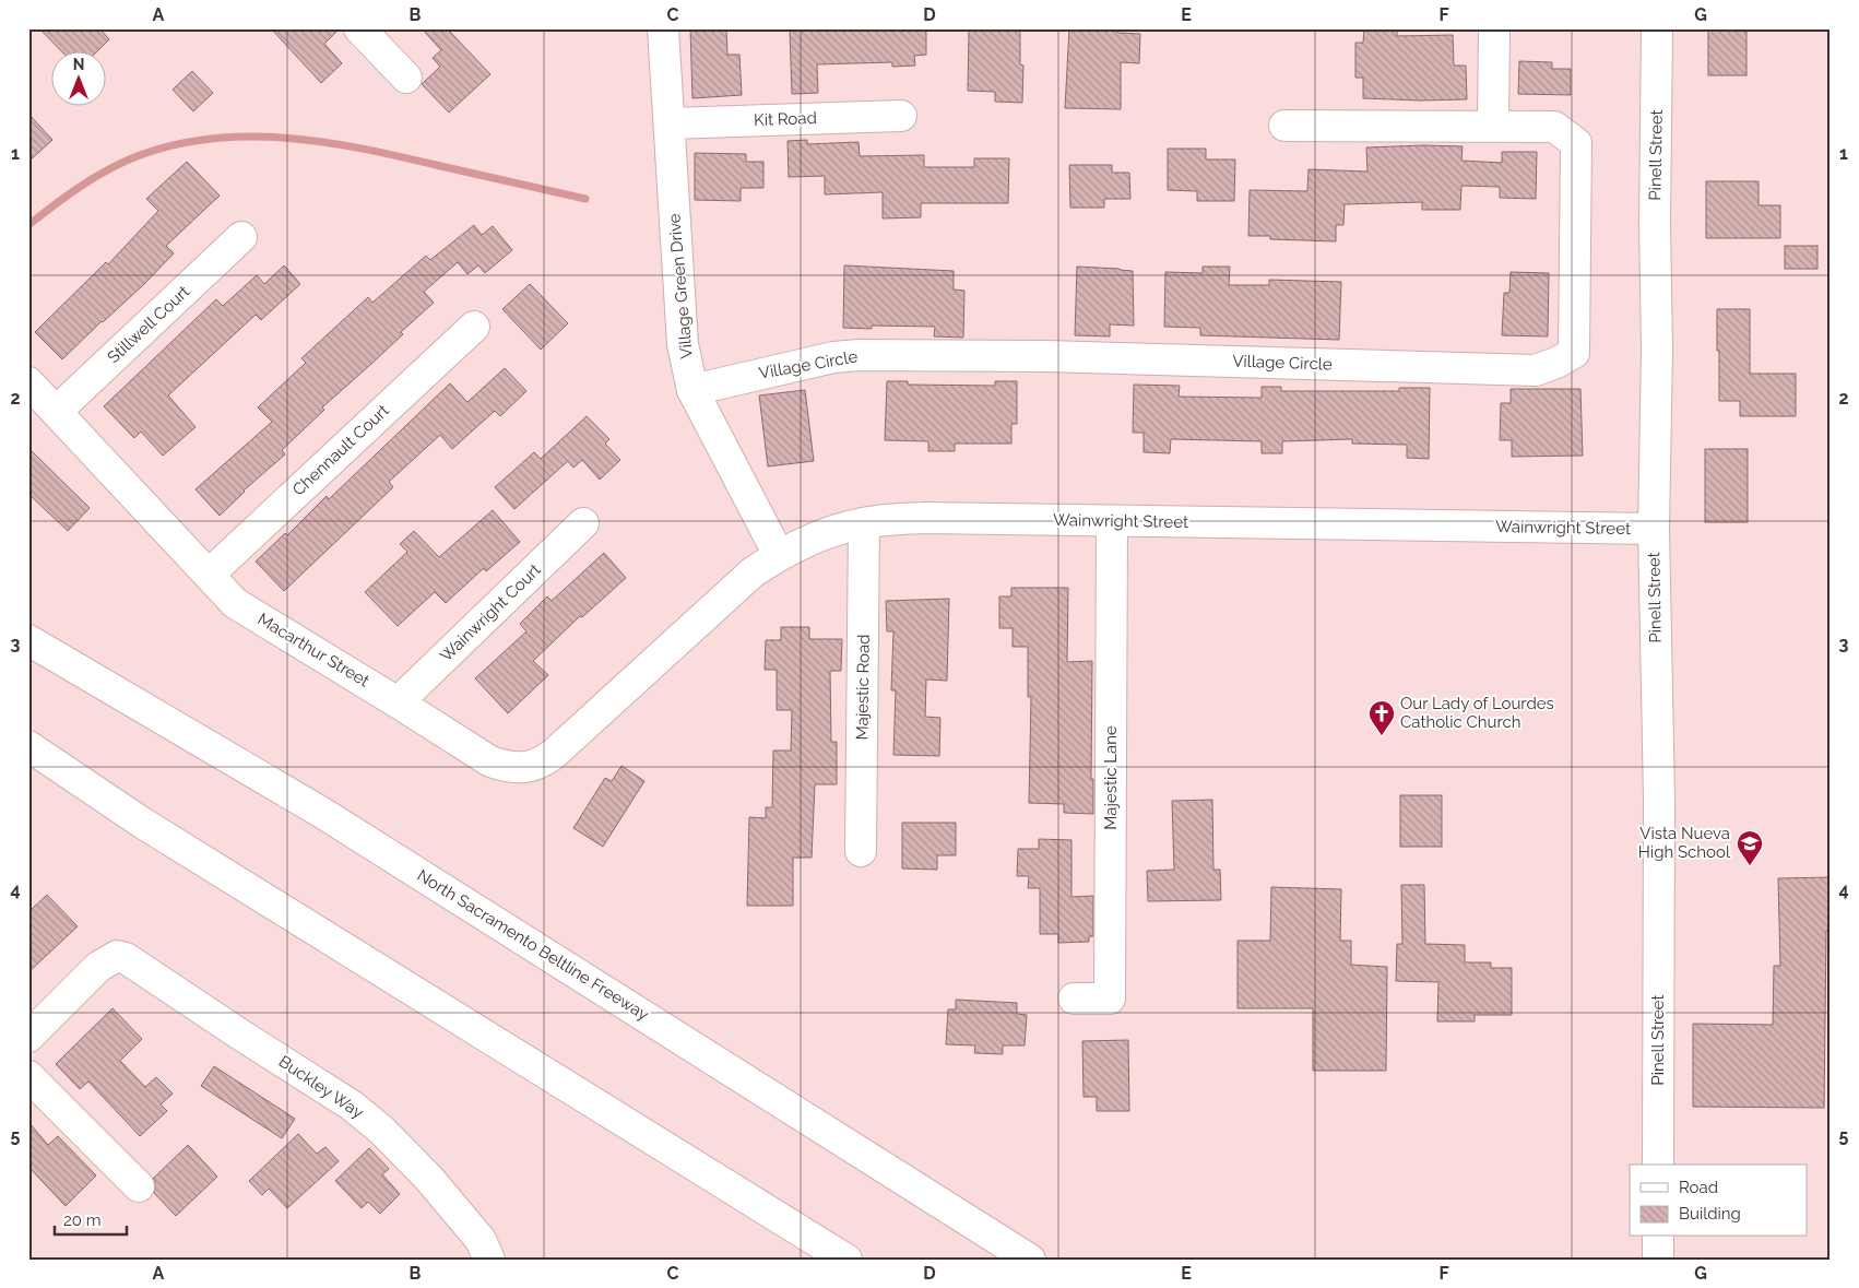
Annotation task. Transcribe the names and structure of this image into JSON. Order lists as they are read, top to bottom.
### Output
{
  "streets": {
    "main road": [
      "Kit Road",
      "Pinell Street",
      "Village Green Drive",
      "Stillwell Court",
      "Village Circle",
      "Chennault Court",
      "Wainwright Street",
      "Wainwright Court",
      "Macarthur Street",
      "Majestic Road",
      "Majestic Lane",
      "North Sacramento Beltline Freeway",
      "Buckley Way"
    ]
  },
  "crossings": [
    ["Kit Road", "Village Green Drive"],
    ["Pinell Street", "Wainwright Street"],
    ["Village Green Drive", "Village Circle"],
    ["Village Green Drive", "Wainwright Street"],
    ["Stillwell Court", "Macarthur Street"],
    ["Chennault Court", "Macarthur Street"],
    ["Wainwright Street", "Macarthur Street"],
    ["Wainwright Street", "Majestic Road"],
    ["Wainwright Street", "Majestic Lane"],
    ["Wainwright Court", "Macarthur Street"]
  ],
  "places": {
    "church": ["Our Lady of Lourdes Catholic Church"],
    "school or university": ["Vista Nueva High School"]
  },
  "legend": ["Road", "Building"],
  "scale_bar": "20 m",
  "north": "top",
  "grid": {
    "columns": [
      "A",
      "B",
      "C",
      "D",
      "E",
      "F",
      "G"
    ],
    "rows": [
      "1",
      "2",
      "3",
      "4",
      "5"
    ]
  }
}
